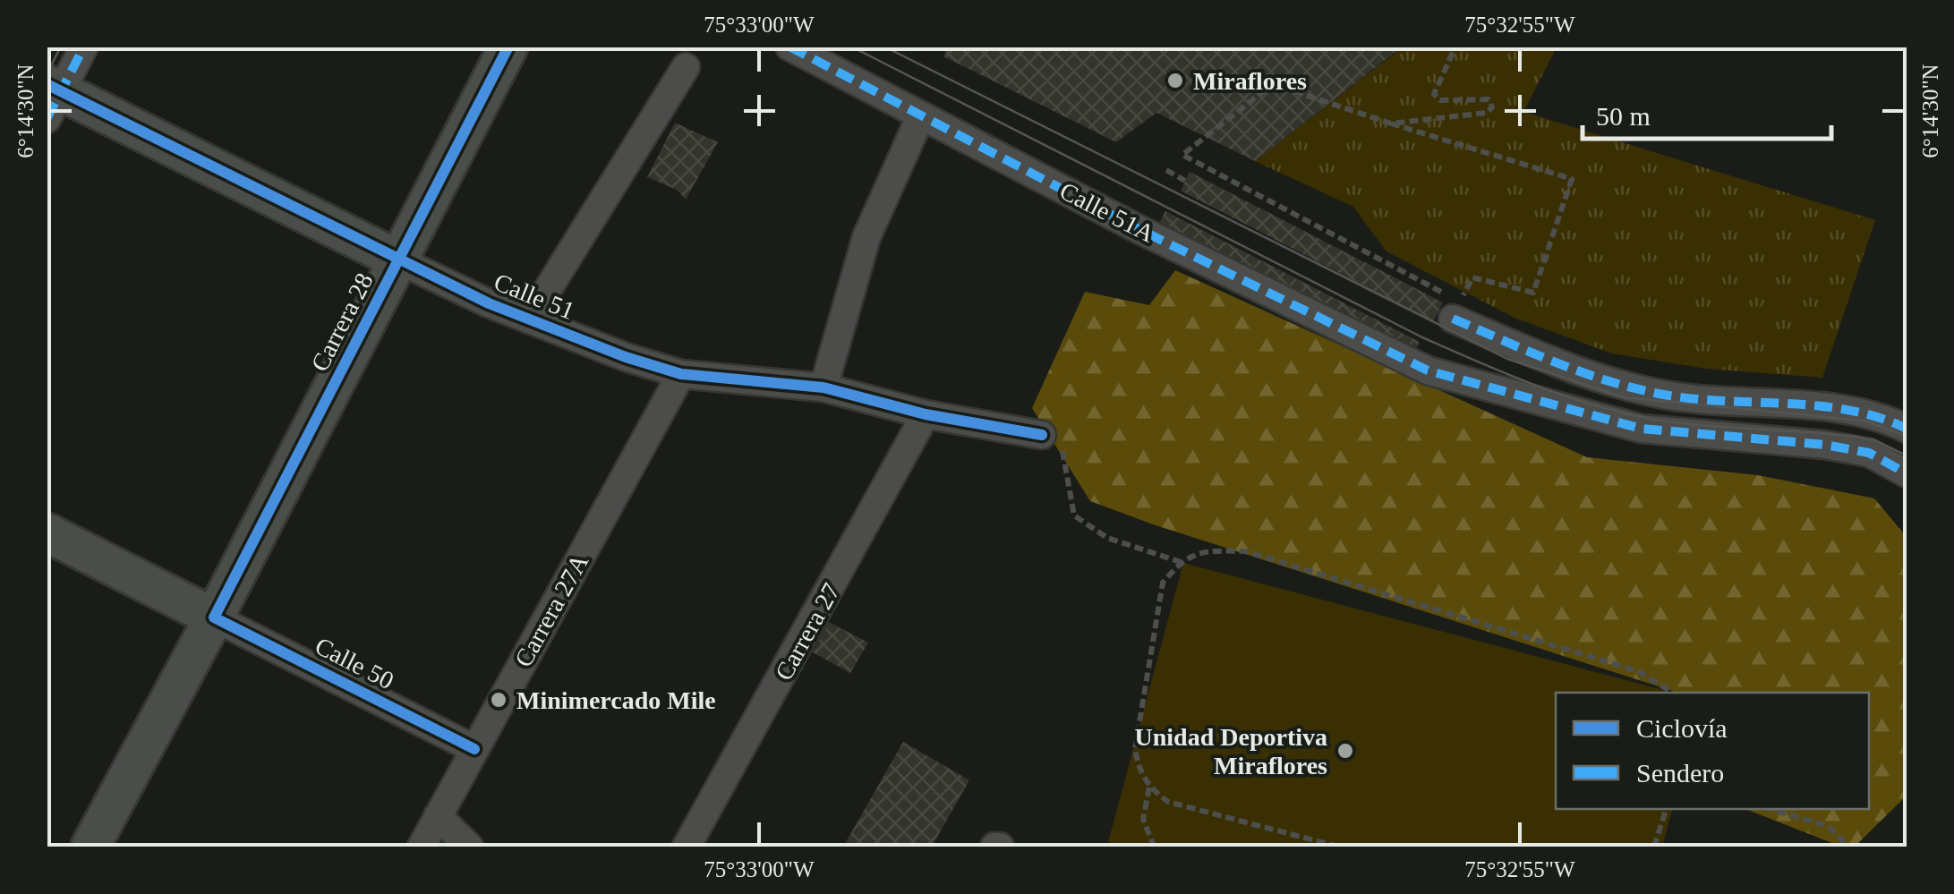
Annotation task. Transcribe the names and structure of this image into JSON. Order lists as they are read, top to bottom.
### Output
{
  "streets": {
    "street": [
      "Calle 51A",
      "Calle 51",
      "Carrera 28",
      "Carrera 27A",
      "Carrera 27",
      "Calle 50"
    ]
  },
  "crossings": [
    ["Calle 51", "Carrera 28"],
    ["Calle 51", "Carrera 27A"],
    ["Calle 51", "Carrera 27"],
    ["Carrera 28", "Calle 50"],
    ["Carrera 27A", "Calle 50"]
  ],
  "places": ["Miraflores", "Minimercado Mile", "Unidad Deportiva Miraflores"],
  "legend": ["Ciclovía", "Sendero"],
  "scale_bar": "50 m",
  "coordinates": ["75°33'00\"W", "75°32'55\"W", "6°14'30\"N"]
}
